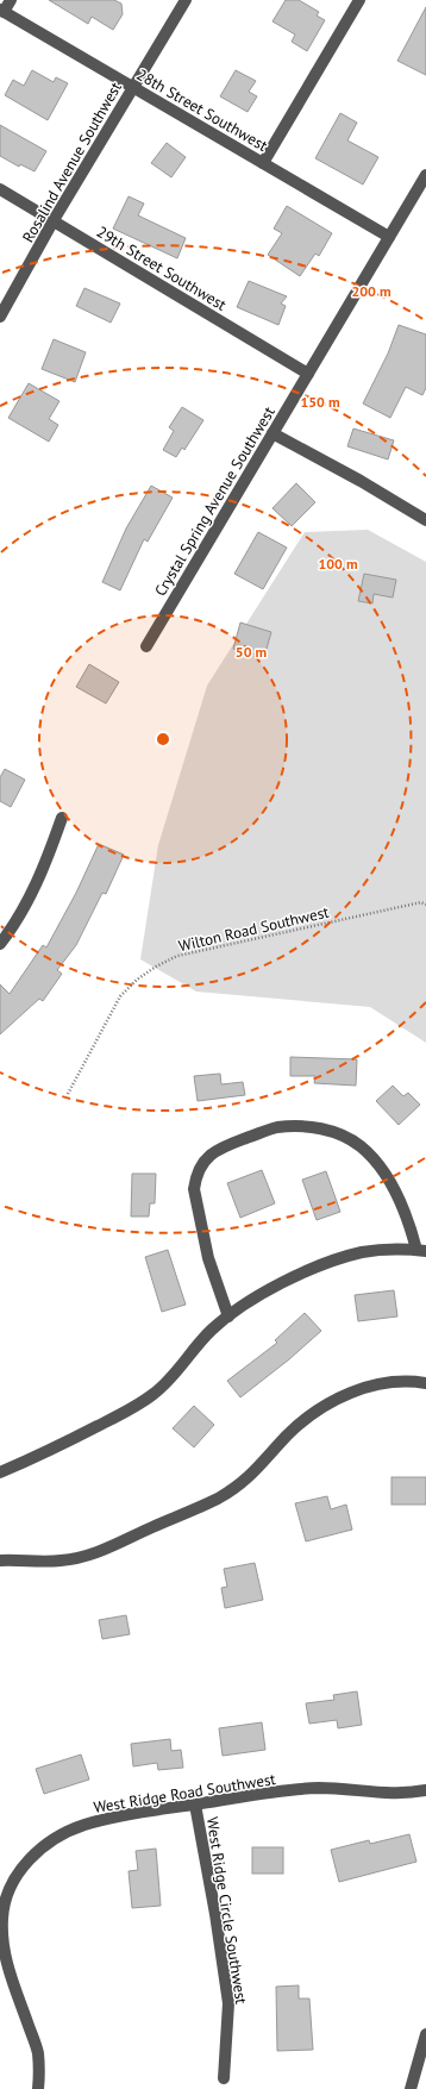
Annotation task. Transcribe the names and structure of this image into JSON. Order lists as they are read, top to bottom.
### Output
{
  "streets": {
    "street": [
      "28th Street Southwest",
      "Rosalind Avenue Southwest",
      "29th Street Southwest",
      "Crystal Spring Avenue Southwest",
      "West Ridge Road Southwest",
      "West Ridge Circle Southwest"
    ],
    "path": ["Wilton Road Southwest"]
  },
  "crossings": [
    ["28th Street Southwest", "Rosalind Avenue Southwest"],
    ["28th Street Southwest", "Crystal Spring Avenue Southwest"],
    ["Rosalind Avenue Southwest", "29th Street Southwest"],
    ["29th Street Southwest", "Crystal Spring Avenue Southwest"],
    ["West Ridge Road Southwest", "West Ridge Circle Southwest"]
  ],
  "rings": [
    "200 m",
    "150 m",
    "100 m",
    "50 m"
  ]
}
